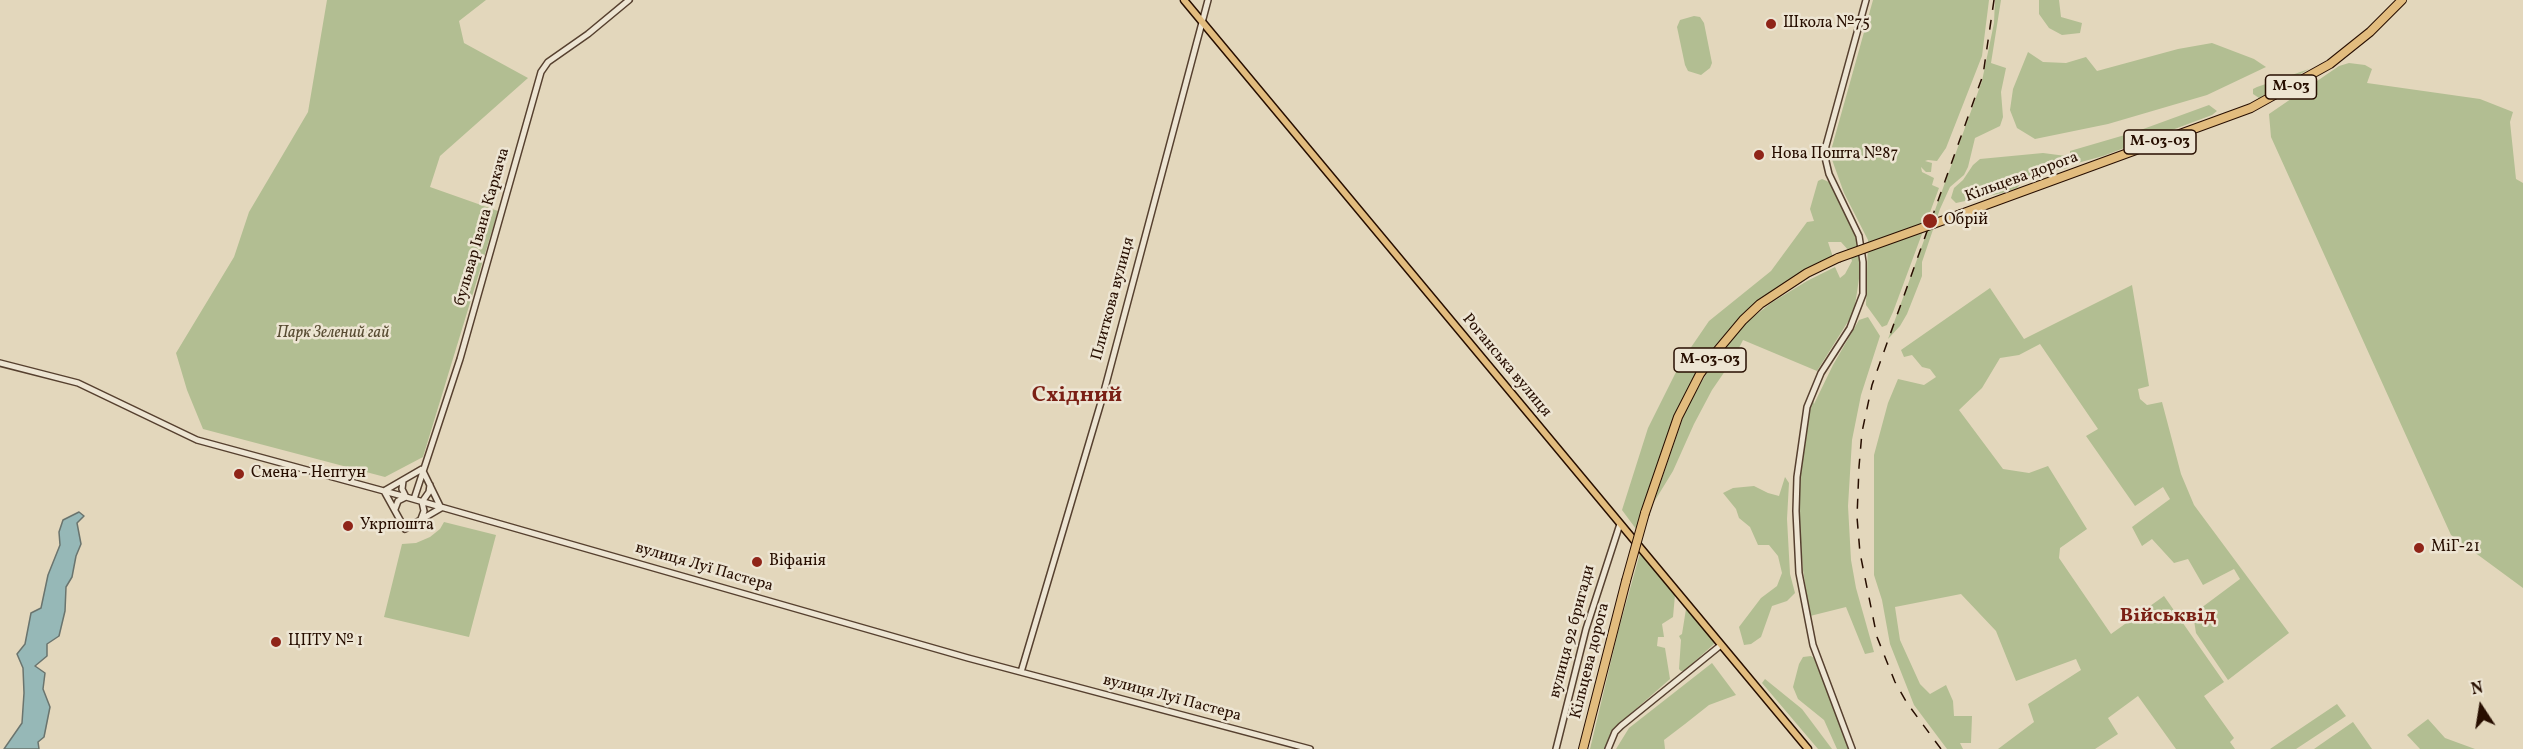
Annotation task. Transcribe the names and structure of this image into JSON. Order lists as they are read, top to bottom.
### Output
{
  "streets": {
    "highway": ["М-03", "М-03-03", "Кільцева дорога"],
    "main road": ["Роганська вулиця"],
    "street": [
      "бульвар Івана Каркача",
      "Плиткова вулиця",
      "вулиця Луї Пастера",
      "вулиця 92 бригади"
    ]
  },
  "crossings": [
    ["бульвар Івана Каркача", "вулиця Луї Пастера"],
    ["Плиткова вулиця", "Роганська вулиця"],
    ["Плиткова вулиця", "вулиця Луї Пастера"],
    ["Роганська вулиця", "вулиця 92 бригади"]
  ],
  "districts": ["Східний", "Військвід"],
  "parks": ["Парк Зелений гай"],
  "places": [
    "Школа №75",
    "Нова Пошта №87",
    "Обрій",
    "Смена - Нептун",
    "Укрпошта",
    "МіГ-21",
    "Віфанія",
    "ЦПТУ № 1"
  ],
  "north": "top"
}
